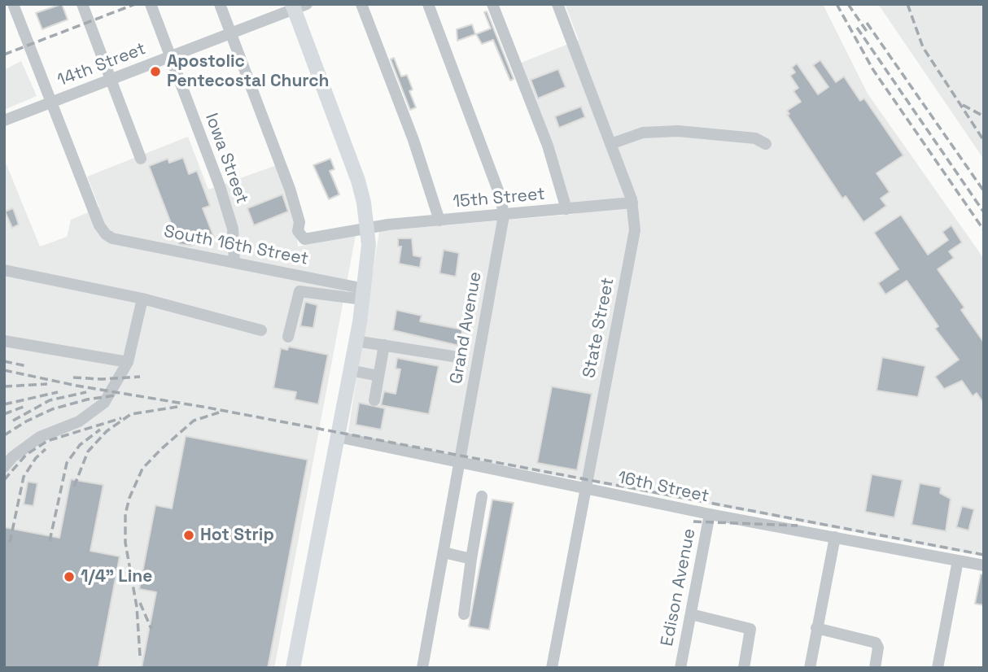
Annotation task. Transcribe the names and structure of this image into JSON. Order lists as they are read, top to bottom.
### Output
{
  "streets": {
    "street": [
      "14th Street",
      "Iowa Street",
      "15th Street",
      "South 16th Street",
      "Grand Avenue",
      "State Street",
      "16th Street",
      "Edison Avenue"
    ]
  },
  "crossings": [
    ["14th Street", "Iowa Street"],
    ["14th Street", "15th Street"],
    ["14th Street", "South 16th Street"],
    ["Iowa Street", "South 16th Street"],
    ["15th Street", "Grand Avenue"],
    ["15th Street", "State Street"],
    ["Grand Avenue", "16th Street"],
    ["State Street", "16th Street"],
    ["16th Street", "Edison Avenue"]
  ],
  "places": ["Apostolic Pentecostal Church", "Hot Strip", "1/4\" Line"]
}
